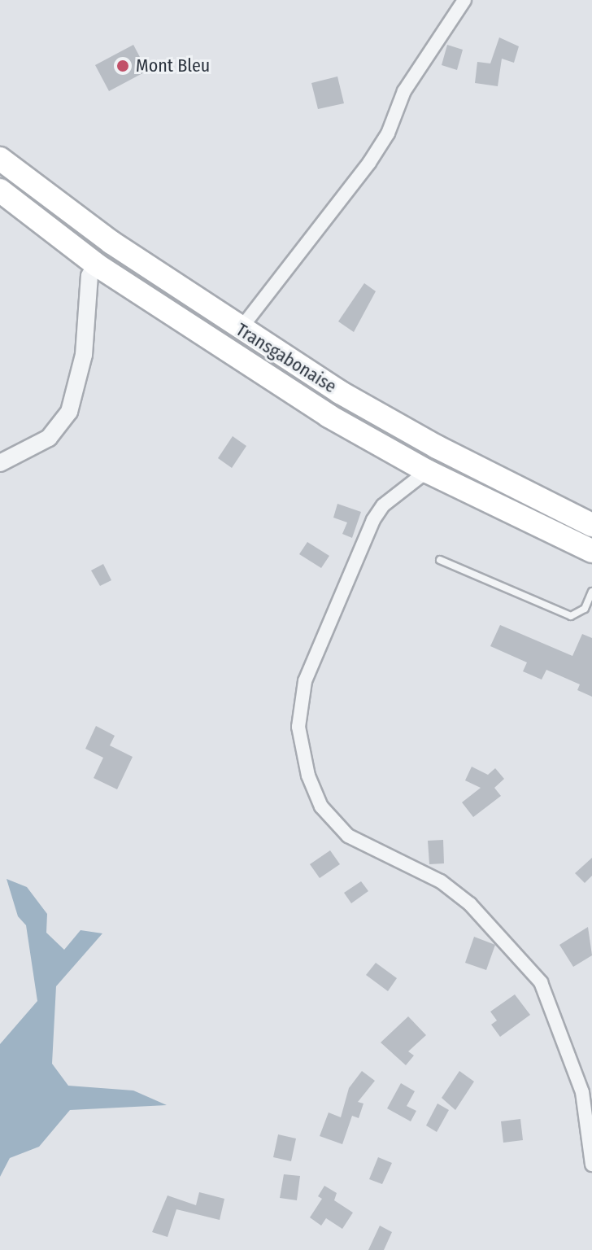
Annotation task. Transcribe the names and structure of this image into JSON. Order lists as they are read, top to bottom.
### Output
{
  "streets": {
    "highway": ["Transgabonaise"]
  },
  "places": ["Mont Bleu"]
}
